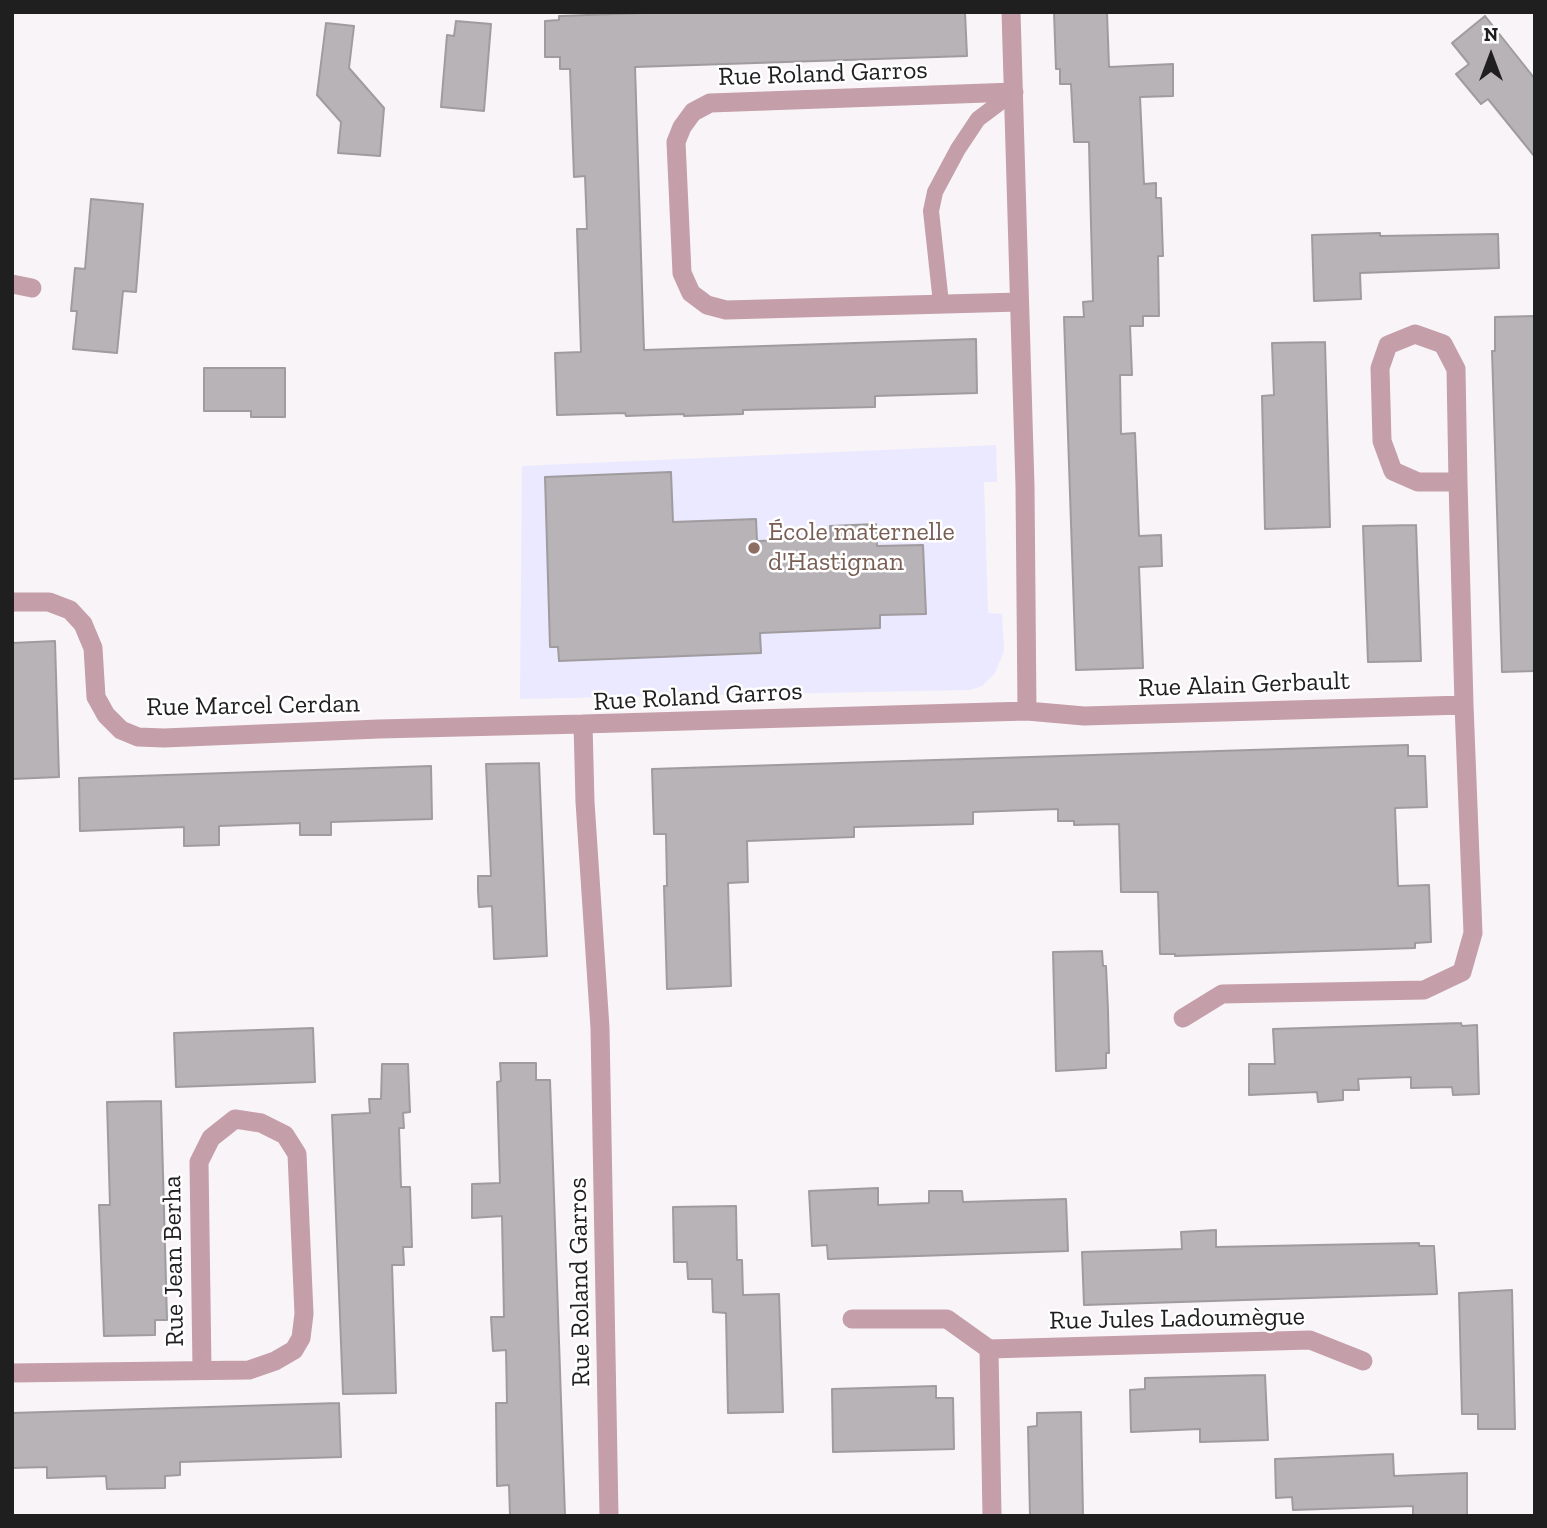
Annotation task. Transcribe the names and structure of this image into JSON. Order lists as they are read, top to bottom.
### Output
{
  "streets": {
    "street": [
      "Rue Roland Garros",
      "Rue Alain Gerbault",
      "Rue Marcel Cerdan",
      "Rue Jean Berha",
      "Rue Jules Ladoumègue"
    ]
  },
  "crossings": [
    ["Rue Roland Garros", "Rue Alain Gerbault"],
    ["Rue Roland Garros", "Rue Marcel Cerdan"]
  ],
  "places": ["École maternelle d'Hastignan"],
  "north": "top"
}
